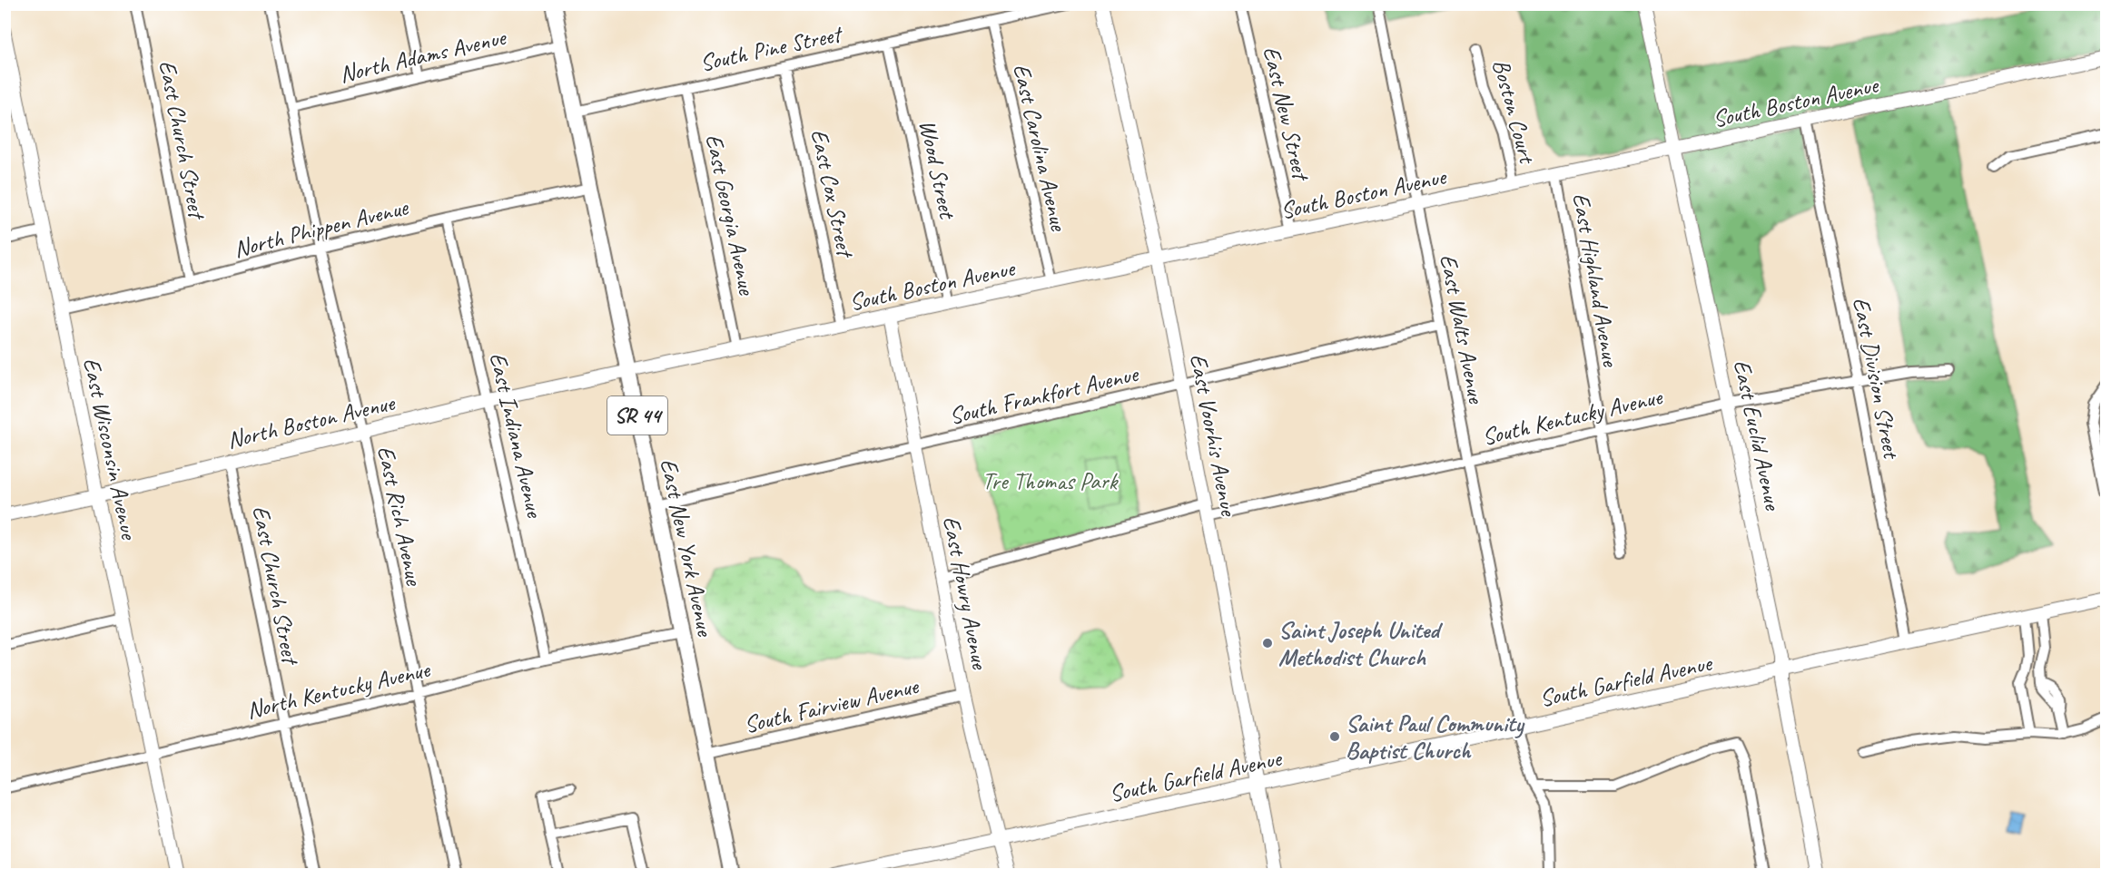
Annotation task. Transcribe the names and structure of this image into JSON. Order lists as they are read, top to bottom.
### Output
{
  "streets": {
    "main road": ["SR 44", "East New York Avenue"],
    "street": [
      "South Pine Street",
      "North Adams Avenue",
      "South Boston Avenue",
      "Boston Court",
      "East New Street",
      "East Church Street",
      "East Carolina Avenue",
      "Wood Street",
      "East Cox Street",
      "East Georgia Avenue",
      "North Phippen Avenue",
      "East Highland Avenue",
      "East Walts Avenue",
      "East Division Street",
      "South Frankfort Avenue",
      "South Kentucky Avenue",
      "North Boston Avenue",
      "East Indiana Avenue",
      "East Voorhis Avenue",
      "East Euclid Avenue",
      "East Wisconsin Avenue",
      "East Rich Avenue",
      "East Howry Avenue",
      "South Garfield Avenue",
      "North Kentucky Avenue",
      "South Fairview Avenue"
    ]
  },
  "crossings": [
    ["South Pine Street", "East Carolina Avenue"],
    ["South Pine Street", "Wood Street"],
    ["South Pine Street", "East Cox Street"],
    ["South Pine Street", "East Georgia Avenue"],
    ["South Pine Street", "East New York Avenue"],
    ["North Adams Avenue", "East Rich Avenue"],
    ["North Adams Avenue", "East New York Avenue"],
    ["South Boston Avenue", "Boston Court"],
    ["South Boston Avenue", "East New Street"],
    ["South Boston Avenue", "East Carolina Avenue"],
    ["South Boston Avenue", "Wood Street"],
    ["South Boston Avenue", "East Cox Street"],
    ["South Boston Avenue", "East Georgia Avenue"],
    ["South Boston Avenue", "East Highland Avenue"],
    ["South Boston Avenue", "East Walts Avenue"],
    ["South Boston Avenue", "East Division Street"],
    ["South Boston Avenue", "North Boston Avenue"],
    ["South Boston Avenue", "East Voorhis Avenue"],
    ["South Boston Avenue", "East Euclid Avenue"],
    ["South Boston Avenue", "East New York Avenue"],
    ["South Boston Avenue", "East Howry Avenue"],
    ["East Church Street", "North Phippen Avenue"],
    ["East Church Street", "North Boston Avenue"],
    ["East Church Street", "North Kentucky Avenue"],
    ["North Phippen Avenue", "East Indiana Avenue"],
    ["North Phippen Avenue", "East Wisconsin Avenue"],
    ["North Phippen Avenue", "East Rich Avenue"],
    ["North Phippen Avenue", "East New York Avenue"],
    ["East Highland Avenue", "South Kentucky Avenue"],
    ["East Walts Avenue", "South Frankfort Avenue"],
    ["East Walts Avenue", "South Kentucky Avenue"],
    ["East Walts Avenue", "South Garfield Avenue"],
    ["East Division Street", "South Kentucky Avenue"],
    ["East Division Street", "South Garfield Avenue"],
    ["South Frankfort Avenue", "East Voorhis Avenue"],
    ["South Frankfort Avenue", "East New York Avenue"],
    ["South Frankfort Avenue", "East Howry Avenue"],
    ["South Kentucky Avenue", "East Voorhis Avenue"],
    ["South Kentucky Avenue", "East Euclid Avenue"],
    ["South Kentucky Avenue", "East Howry Avenue"],
    ["North Boston Avenue", "East Indiana Avenue"],
    ["North Boston Avenue", "East Wisconsin Avenue"],
    ["North Boston Avenue", "East Rich Avenue"],
    ["North Boston Avenue", "East New York Avenue"],
    ["East Indiana Avenue", "North Kentucky Avenue"],
    ["East Voorhis Avenue", "South Garfield Avenue"],
    ["East Euclid Avenue", "South Garfield Avenue"],
    ["East Wisconsin Avenue", "North Kentucky Avenue"],
    ["East Rich Avenue", "North Kentucky Avenue"],
    ["East New York Avenue", "North Kentucky Avenue"],
    ["East New York Avenue", "South Fairview Avenue"],
    ["East Howry Avenue", "South Garfield Avenue"],
    ["East Howry Avenue", "South Fairview Avenue"]
  ],
  "parks": ["Tre Thomas Park"],
  "places": ["Saint Joseph United Methodist Church", "Saint Paul Community Baptist Church"]
}
